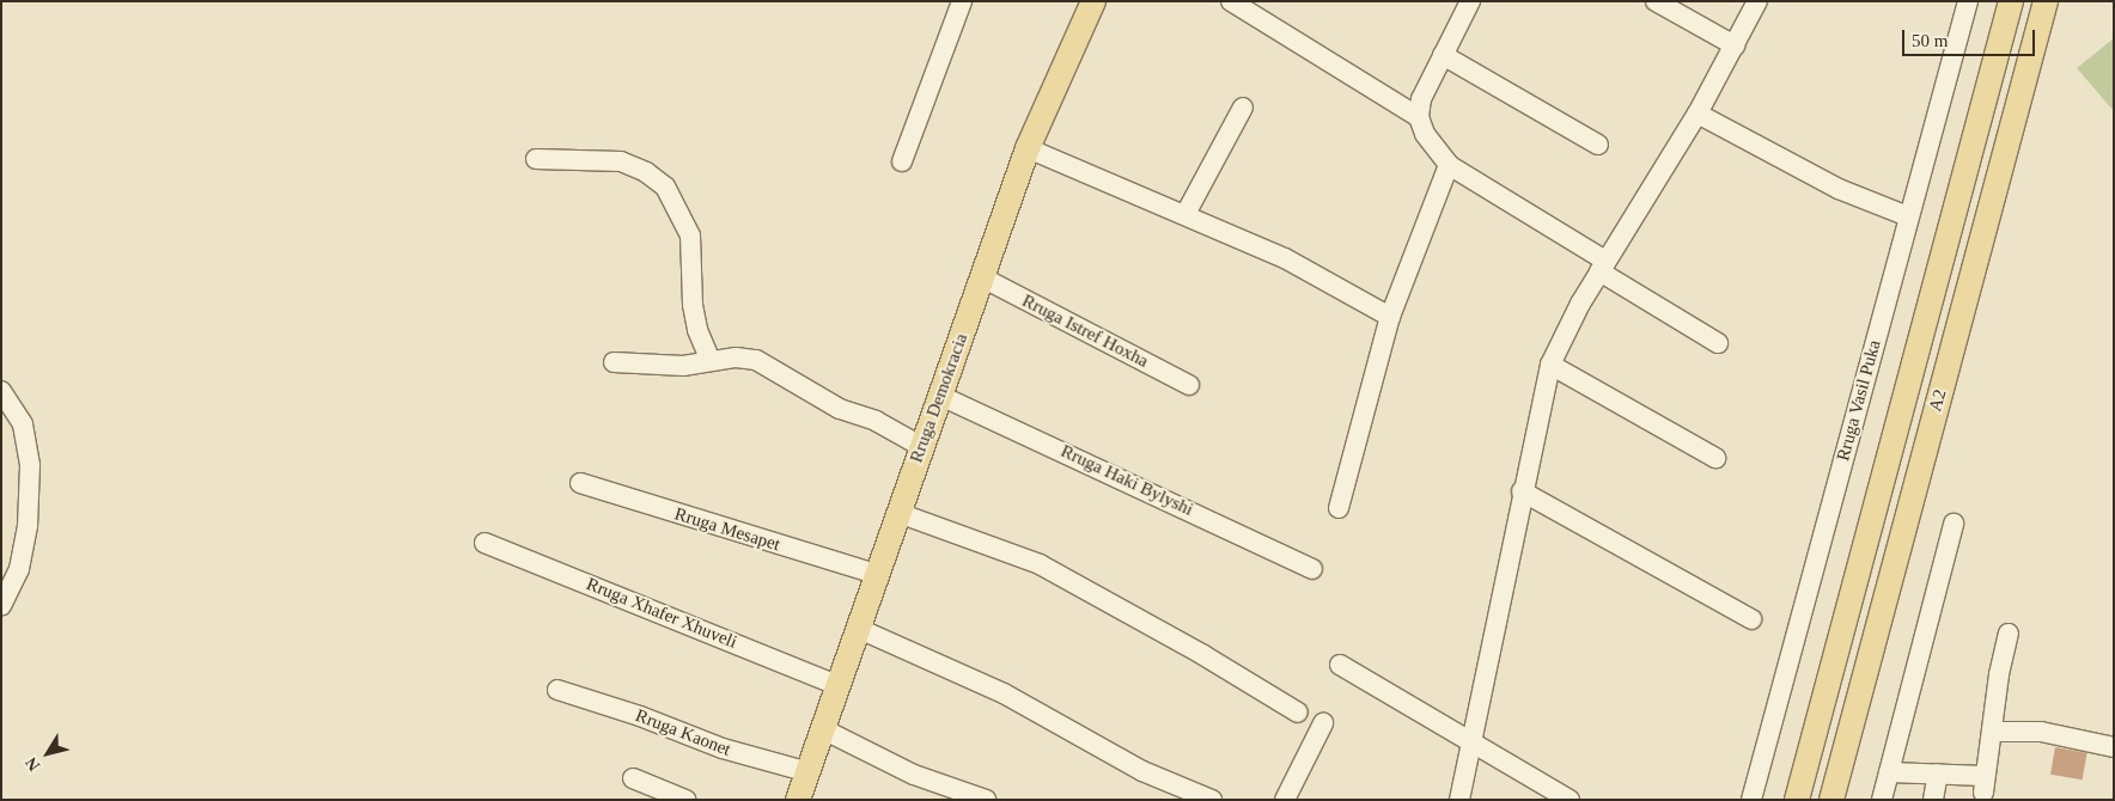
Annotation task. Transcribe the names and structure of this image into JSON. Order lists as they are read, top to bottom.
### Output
{
  "streets": {
    "main road": ["Rruga Demokracia", "A2"],
    "street": [
      "Rruga Istref Hoxha",
      "Rruga Vasil Puka",
      "Rruga Haki Bylyshi",
      "Rruga Mesapet",
      "Rruga Xhafer Xhuveli",
      "Rruga Kaonet"
    ]
  },
  "crossings": [
    ["Rruga Istref Hoxha", "Rruga Demokracia"],
    ["Rruga Demokracia", "Rruga Haki Bylyshi"],
    ["Rruga Demokracia", "Rruga Mesapet"],
    ["Rruga Demokracia", "Rruga Xhafer Xhuveli"],
    ["Rruga Demokracia", "Rruga Kaonet"]
  ],
  "scale_bar": "50 m",
  "north": "bottom left"
}
